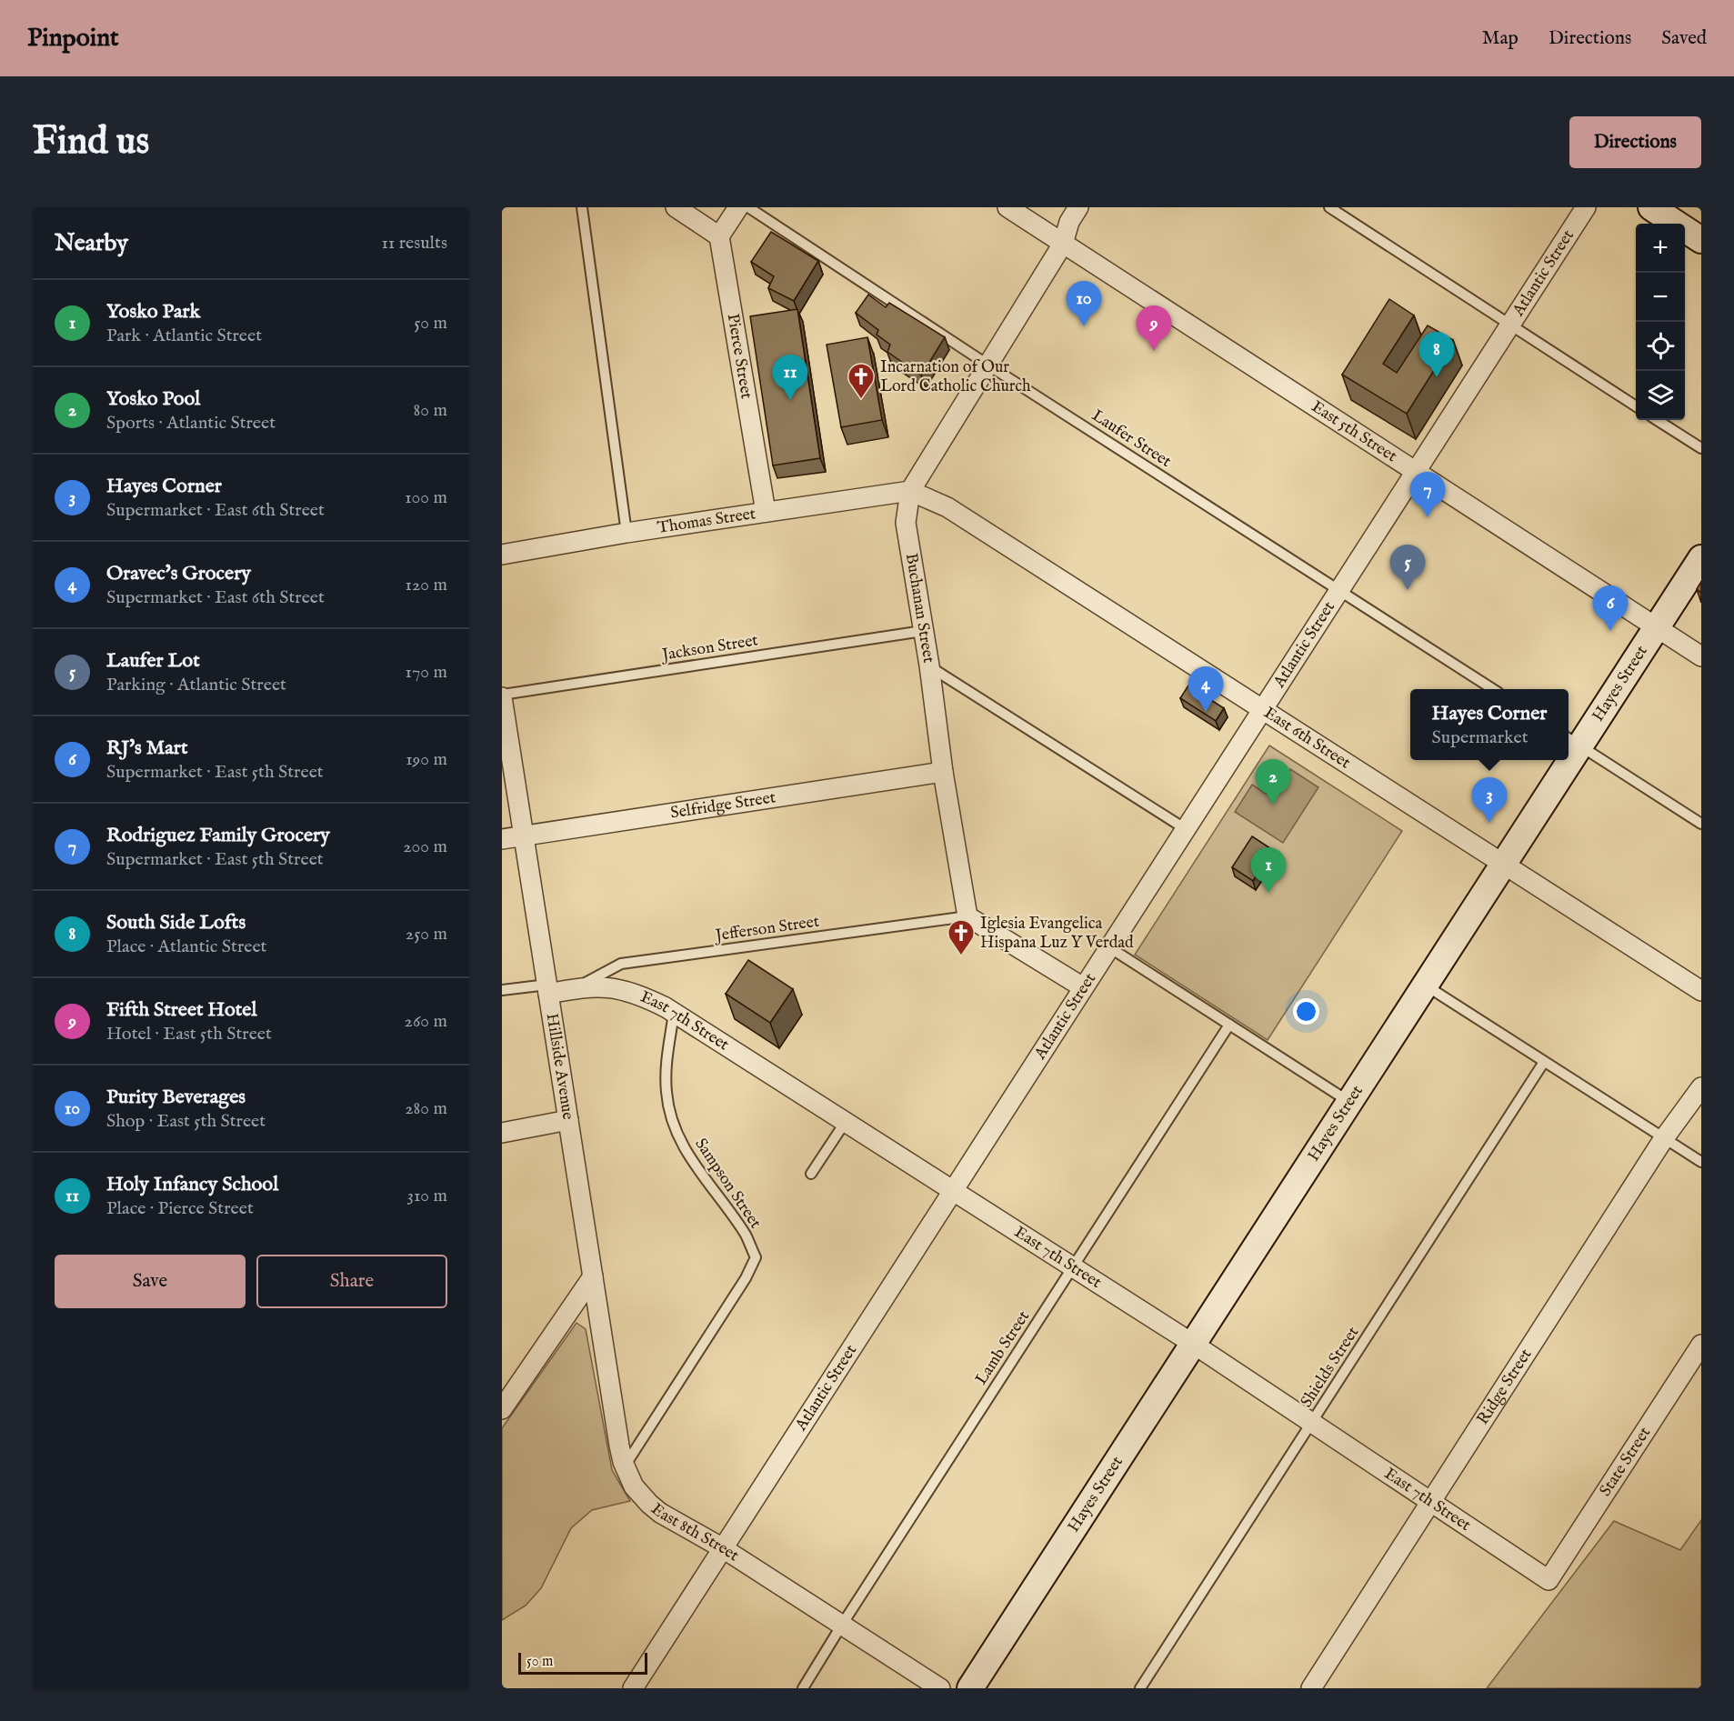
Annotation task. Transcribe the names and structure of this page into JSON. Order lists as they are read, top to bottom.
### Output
{
  "streets": {
    "street": [
      "Atlantic Street",
      "Pierce Street",
      "East 5th Street",
      "Thomas Street",
      "Buchanan Street",
      "Hayes Street",
      "East 6th Street",
      "Selfridge Street",
      "East 7th Street",
      "Hillside Avenue",
      "Ridge Street",
      "State Street",
      "East 8th Street"
    ],
    "lane": [
      "Laufer Street",
      "Jackson Street",
      "Jefferson Street",
      "Sampson Street",
      "Lamb Street",
      "Shields Street"
    ]
  },
  "crossings": [
    ["Atlantic Street", "East 5th Street"],
    ["Atlantic Street", "Laufer Street"],
    ["Atlantic Street", "East 6th Street"],
    ["Atlantic Street", "East 7th Street"],
    ["Atlantic Street", "East 8th Street"],
    ["Pierce Street", "Thomas Street"],
    ["East 5th Street", "Buchanan Street"],
    ["East 5th Street", "Hayes Street"],
    ["Laufer Street", "Buchanan Street"],
    ["Thomas Street", "Buchanan Street"],
    ["Thomas Street", "East 6th Street"],
    ["Buchanan Street", "Jackson Street"],
    ["Buchanan Street", "East 6th Street"],
    ["Buchanan Street", "Selfridge Street"],
    ["Buchanan Street", "Jefferson Street"],
    ["Jackson Street", "Hillside Avenue"],
    ["Hayes Street", "East 6th Street"],
    ["Hayes Street", "East 7th Street"],
    ["Selfridge Street", "Hillside Avenue"],
    ["Jefferson Street", "East 7th Street"],
    ["East 7th Street", "Hillside Avenue"],
    ["East 7th Street", "Sampson Street"],
    ["East 7th Street", "Lamb Street"],
    ["East 7th Street", "Shields Street"],
    ["East 7th Street", "Ridge Street"],
    ["East 7th Street", "State Street"],
    ["Hillside Avenue", "East 8th Street"],
    ["Sampson Street", "East 8th Street"],
    ["Lamb Street", "East 8th Street"]
  ],
  "places": {
    "church": ["Incarnation of Our Lord Catholic Church", "Iglesia Evangelica Hispana Luz Y Verdad"]
  },
  "scale_bar": "50 m",
  "page": {
    "header": "Pinpoint",
    "nav": ["Map", "Directions", "Saved"],
    "buttons": [
      "Directions",
      ["Save", "Share"]
    ],
    "title": "Find us",
    "heading": ["Nearby", "11 results"],
    "map_buttons": ["+", "−"],
    "list": [
      {
        "mark": "1",
        "name": "Yosko Park",
        "note": "Park · Atlantic Street",
        "value": "50 m"
      },
      {
        "mark": "2",
        "name": "Yosko Pool",
        "note": "Sports · Atlantic Street",
        "value": "80 m"
      },
      {
        "mark": "3",
        "name": "Hayes Corner",
        "note": "Supermarket · East 6th Street",
        "value": "100 m"
      },
      {
        "mark": "4",
        "name": "Oravec's Grocery",
        "note": "Supermarket · East 6th Street",
        "value": "120 m"
      },
      {
        "mark": "5",
        "name": "Laufer Lot",
        "note": "Parking · Atlantic Street",
        "value": "170 m"
      },
      {
        "mark": "6",
        "name": "RJ's Mart",
        "note": "Supermarket · East 5th Street",
        "value": "190 m"
      },
      {
        "mark": "7",
        "name": "Rodriguez Family Grocery",
        "note": "Supermarket · East 5th Street",
        "value": "200 m"
      },
      {
        "mark": "8",
        "name": "South Side Lofts",
        "note": "Place · Atlantic Street",
        "value": "250 m"
      },
      {
        "mark": "9",
        "name": "Fifth Street Hotel",
        "note": "Hotel · East 5th Street",
        "value": "260 m"
      },
      {
        "mark": "10",
        "name": "Purity Beverages",
        "note": "Shop · East 5th Street",
        "value": "280 m"
      },
      {
        "mark": "11",
        "name": "Holy Infancy School",
        "note": "Place · Pierce Street",
        "value": "310 m"
      }
    ],
    "pins": [
      "10",
      "9",
      "8",
      "11",
      "7",
      "5",
      "6",
      "4",
      "2",
      "3",
      "1"
    ],
    "popup": ["Hayes Corner", "Supermarket"],
    "scale": "50 m"
  }
}
